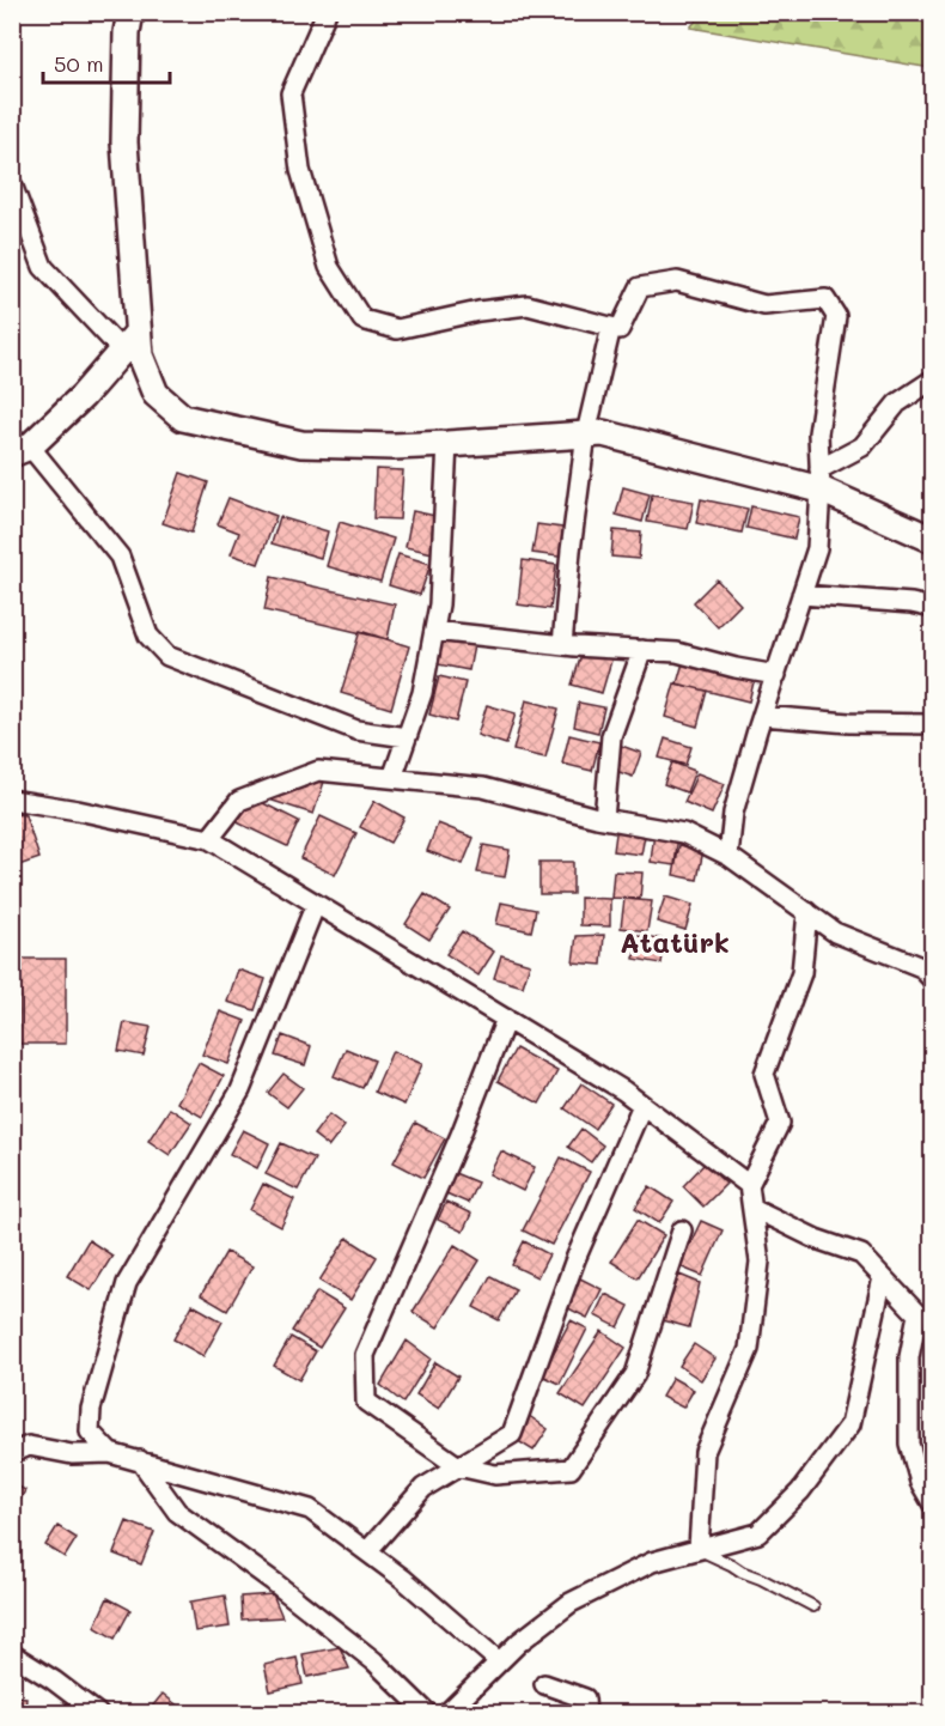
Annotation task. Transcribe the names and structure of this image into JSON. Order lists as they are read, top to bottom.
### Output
{
  "districts": ["Atatürk"],
  "scale_bar": "50 m"
}
